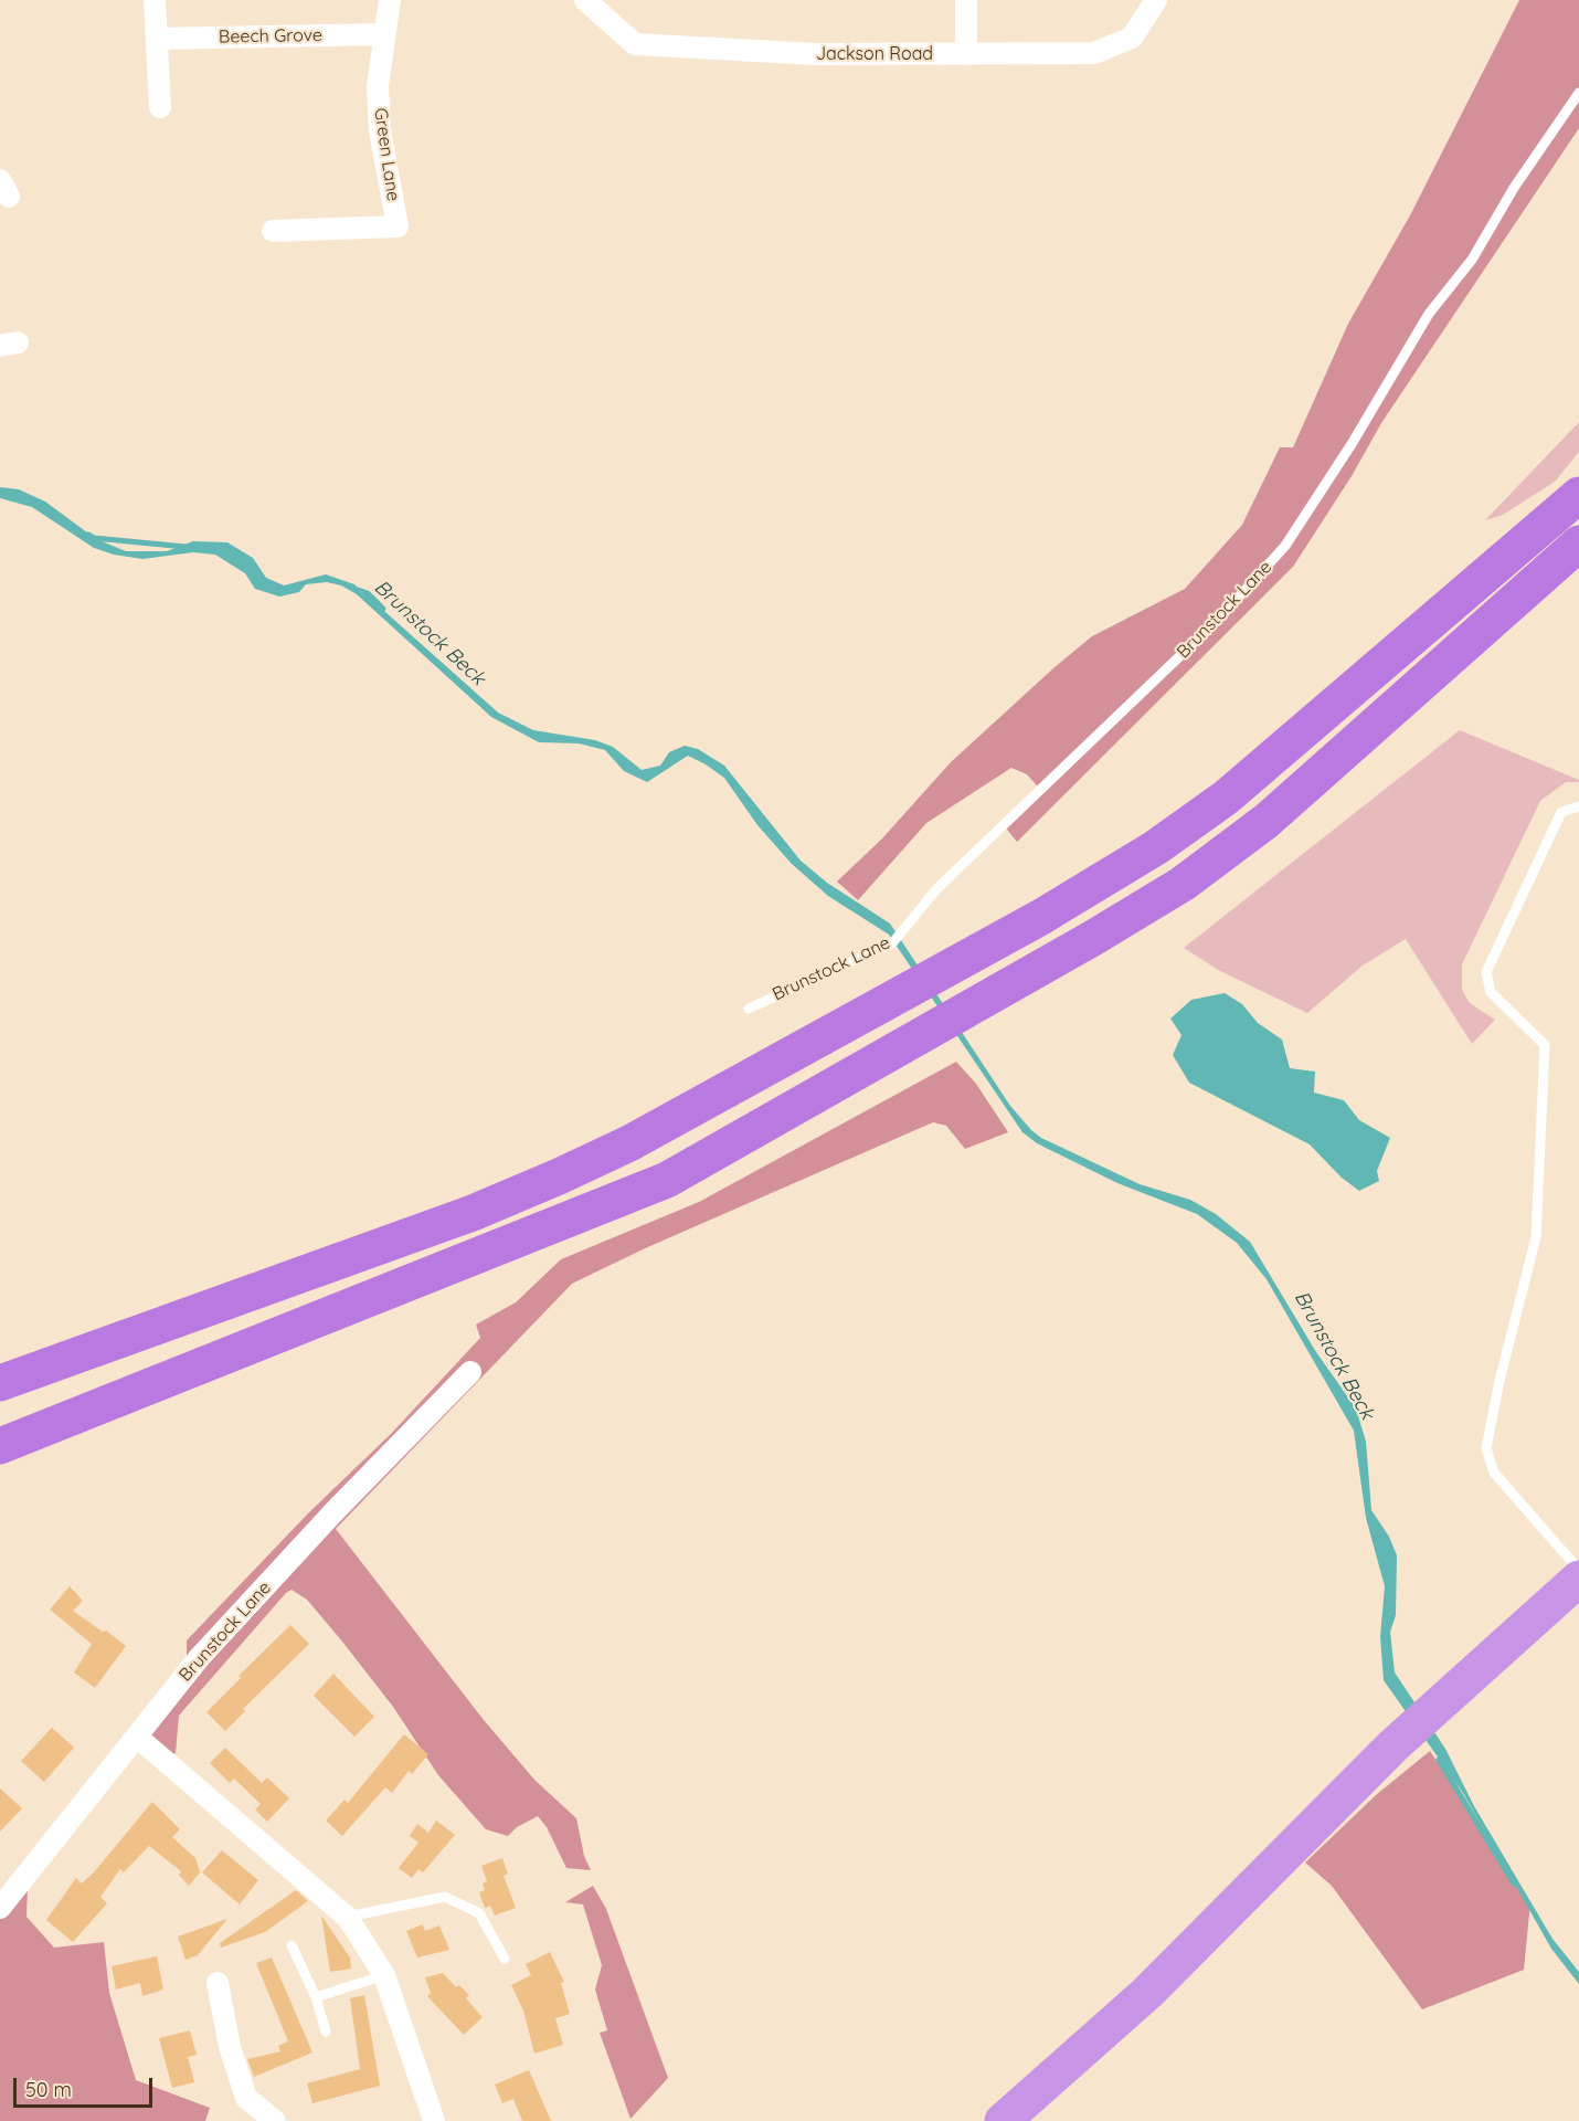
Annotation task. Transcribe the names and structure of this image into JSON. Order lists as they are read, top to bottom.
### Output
{
  "streets": {
    "street": [
      "Beech Grove",
      "Jackson Road",
      "Green Lane",
      "Brunstock Lane"
    ]
  },
  "crossings": [
    ["Beech Grove", "Green Lane"]
  ],
  "water": ["Brunstock Beck"],
  "scale_bar": "50 m"
}
